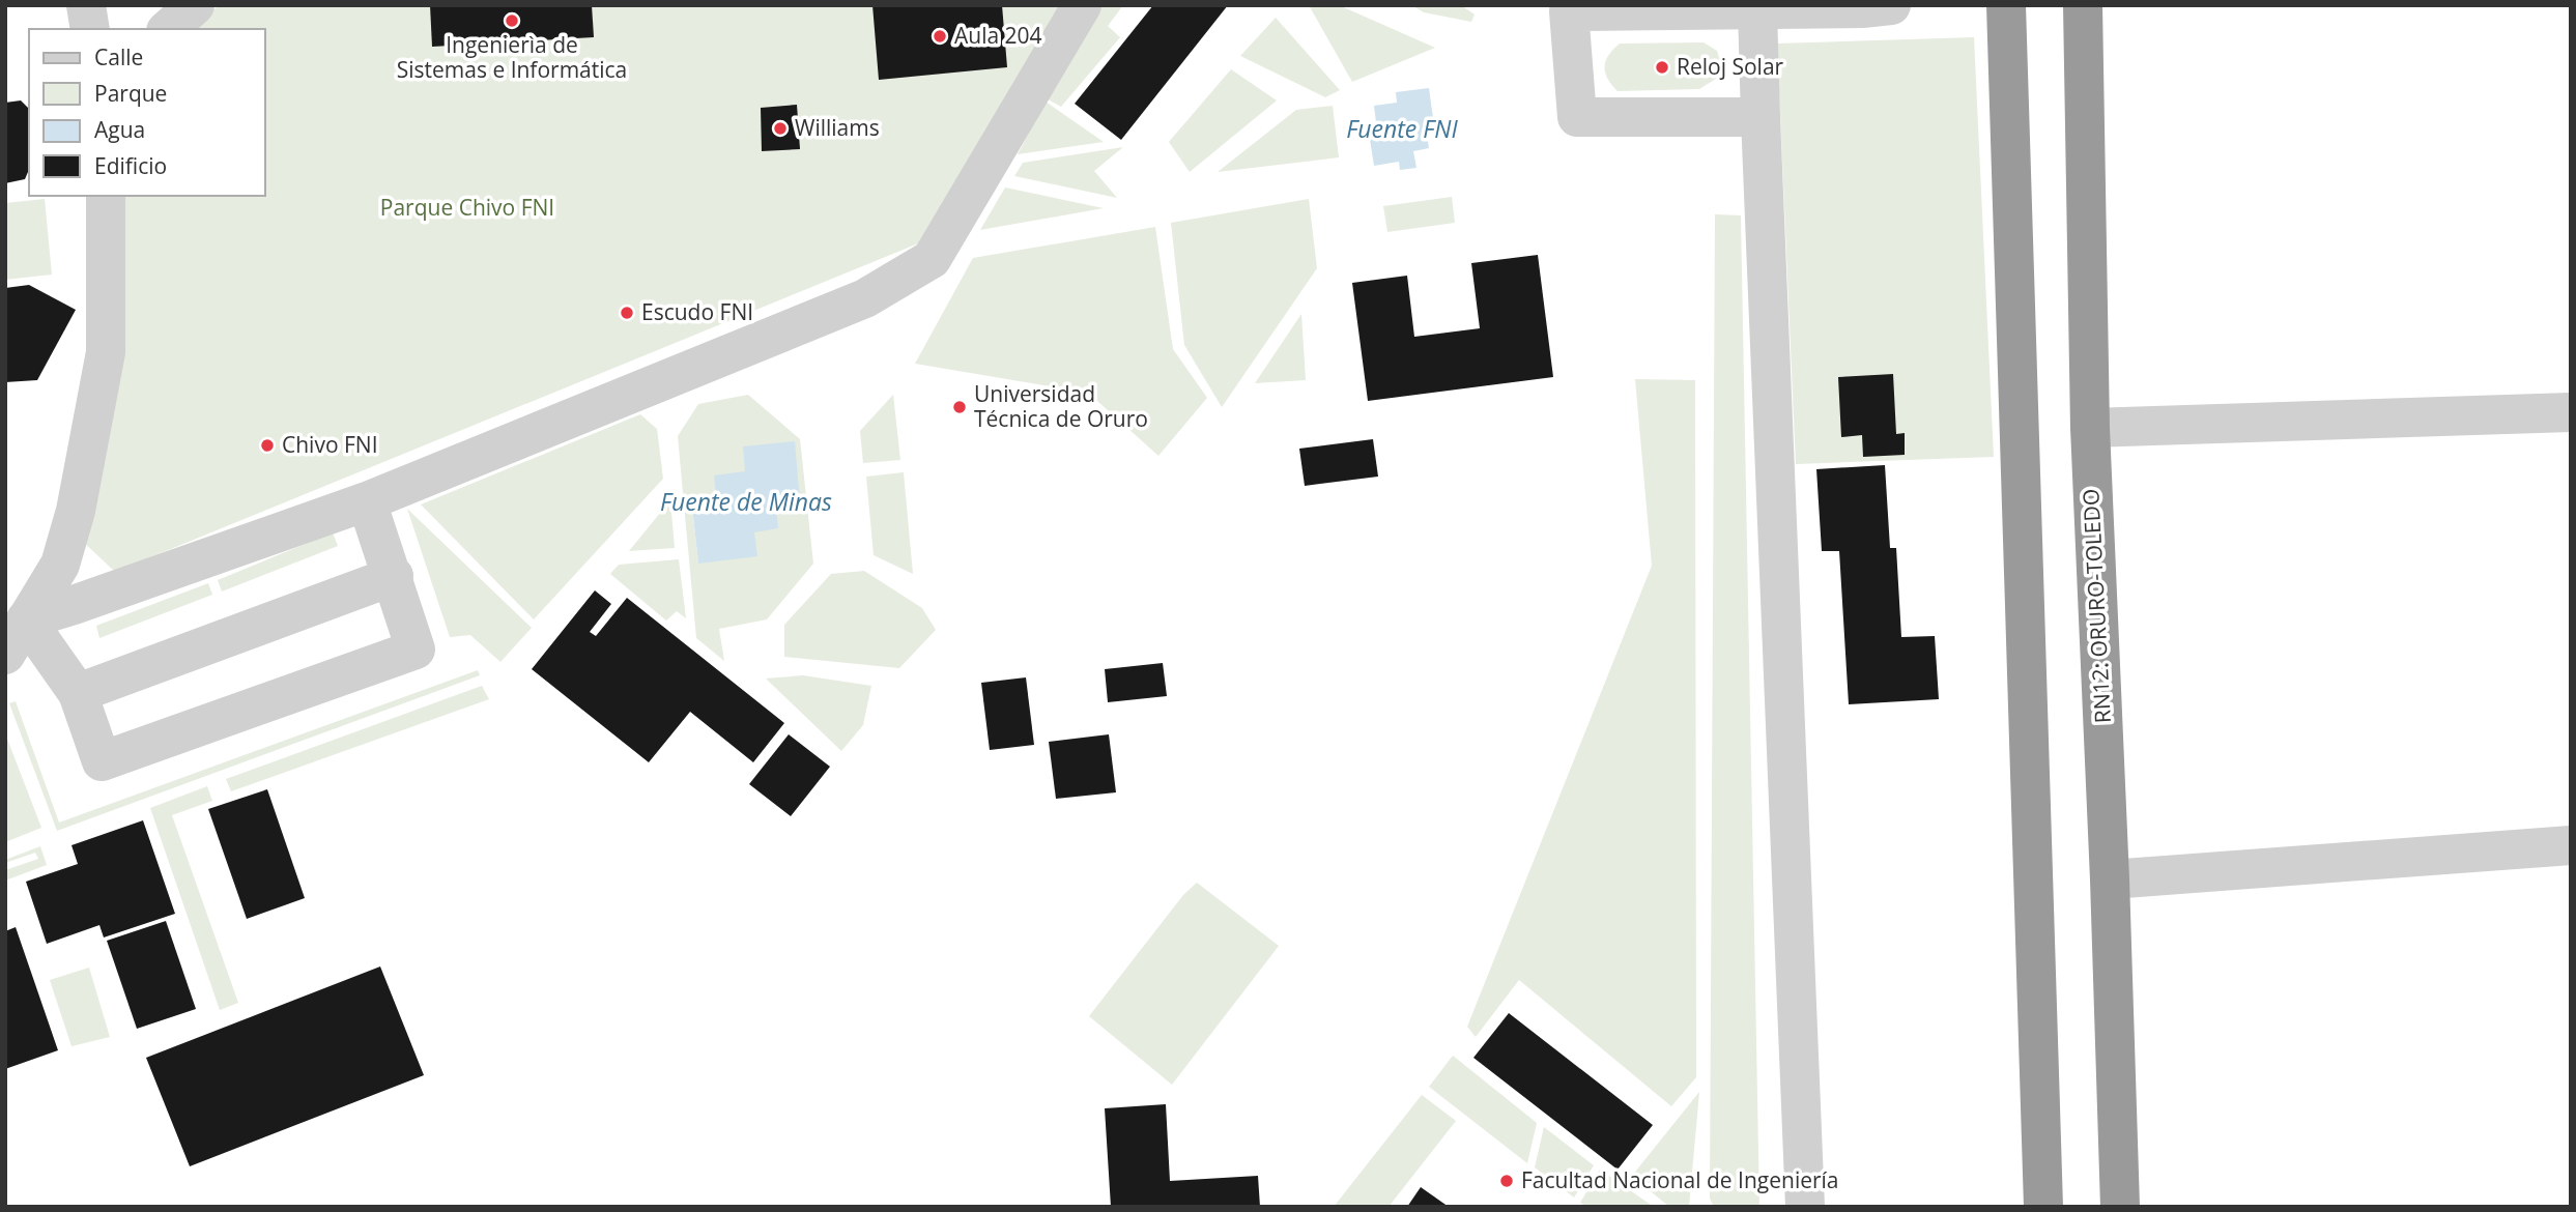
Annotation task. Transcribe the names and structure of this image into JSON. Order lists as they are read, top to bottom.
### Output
{
  "streets": {
    "highway": ["RN12: ORURO-TOLEDO"]
  },
  "water": ["Fuente FNI", "Fuente de Minas"],
  "parks": ["Parque Chivo FNI"],
  "places": [
    "Ingenierìa de Sistemas e Informática",
    "Aula 204",
    "Reloj Solar",
    "Williams",
    "Escudo FNI",
    "Universidad Técnica de Oruro",
    "Chivo FNI",
    "Facultad Nacional de Ingeniería"
  ],
  "legend": [
    "Calle",
    "Parque",
    "Agua",
    "Edificio"
  ]
}
